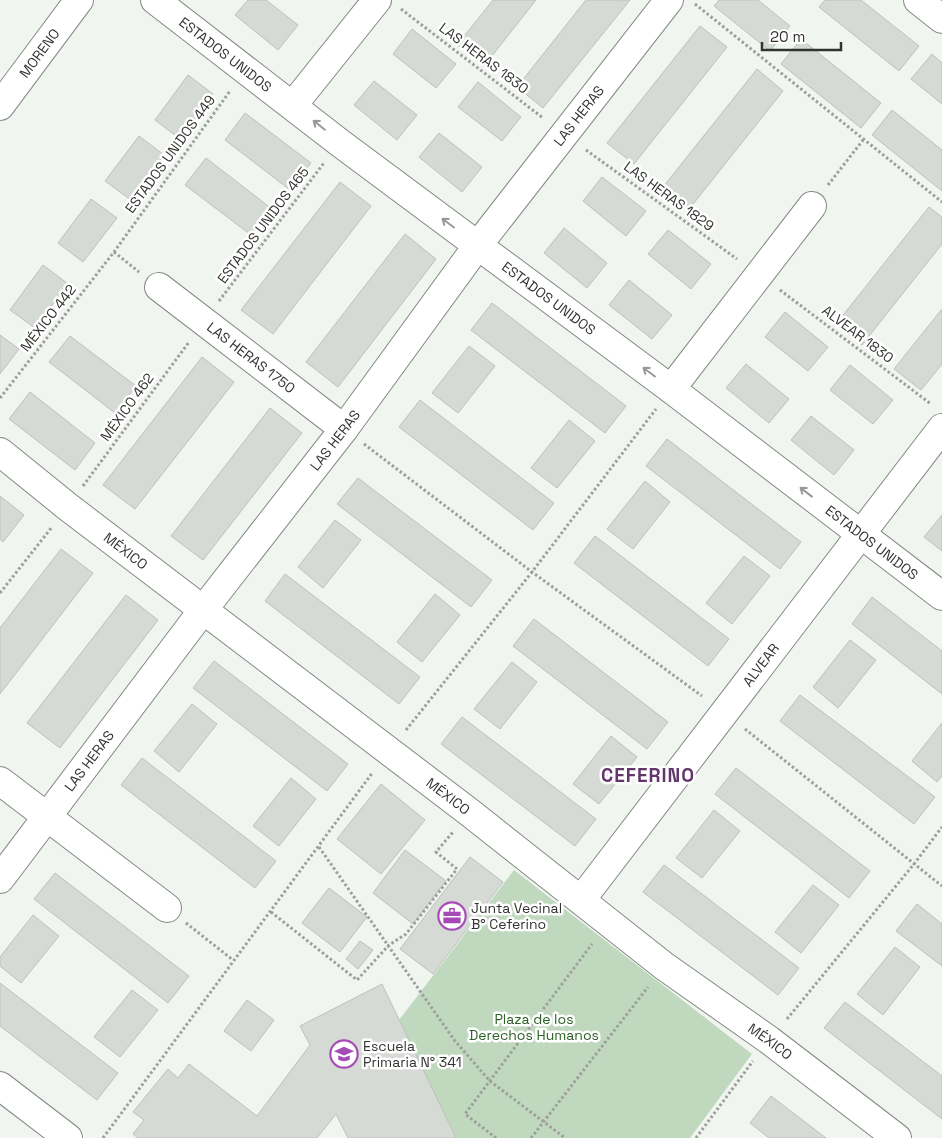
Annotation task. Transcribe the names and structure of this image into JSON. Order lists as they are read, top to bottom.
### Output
{
  "streets": {
    "street": [
      "MORENO",
      "ESTADOS UNIDOS",
      "LAS HERAS",
      "LAS HERAS 1750",
      "MÉXICO",
      "ALVEAR"
    ],
    "path": [
      "LAS HERAS 1830",
      "ESTADOS UNIDOS 449",
      "LAS HERAS 1829",
      "ESTADOS UNIDOS 465",
      "MÉXICO 442",
      "ALVEAR 1830",
      "MÉXICO 462"
    ]
  },
  "crossings": [
    ["ESTADOS UNIDOS", "LAS HERAS"],
    ["ESTADOS UNIDOS", "ESTADOS UNIDOS 449"],
    ["ESTADOS UNIDOS", "ESTADOS UNIDOS 465"],
    ["ESTADOS UNIDOS", "ALVEAR"],
    ["LAS HERAS 1830", "LAS HERAS"],
    ["LAS HERAS 1830", "LAS HERAS 1829"],
    ["LAS HERAS", "LAS HERAS 1829"],
    ["LAS HERAS", "LAS HERAS 1750"],
    ["LAS HERAS", "MÉXICO"],
    ["ESTADOS UNIDOS 449", "MÉXICO 442"],
    ["LAS HERAS 1829", "ALVEAR 1830"],
    ["ESTADOS UNIDOS 465", "LAS HERAS 1750"],
    ["ESTADOS UNIDOS 465", "MÉXICO 462"],
    ["ALVEAR 1830", "ALVEAR"],
    ["LAS HERAS 1750", "MÉXICO 462"],
    ["MÉXICO 462", "MÉXICO"],
    ["MÉXICO", "ALVEAR"]
  ],
  "one_way": ["ESTADOS UNIDOS"],
  "districts": ["CEFERINO"],
  "parks": ["Plaza de los Derechos Humanos"],
  "places": {
    "office": ["Junta Vecinal B° Ceferino"],
    "school or university": ["Escuela Primaria N° 341"]
  },
  "scale_bar": "20 m"
}
